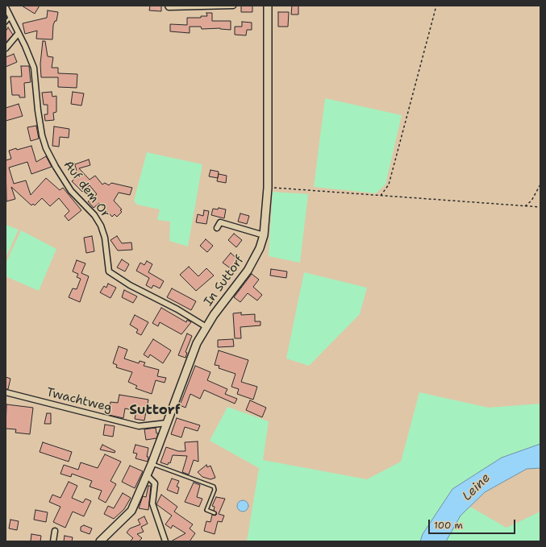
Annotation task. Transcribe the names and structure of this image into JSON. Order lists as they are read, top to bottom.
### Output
{
  "streets": {
    "main road": ["In Suttorf"],
    "street": ["Auf dem Or", "Twachtweg"]
  },
  "crossings": [
    ["Auf dem Or", "In Suttorf"],
    ["In Suttorf", "Twachtweg"]
  ],
  "districts": ["Suttorf"],
  "water": ["Leine"],
  "scale_bar": "100 m"
}
